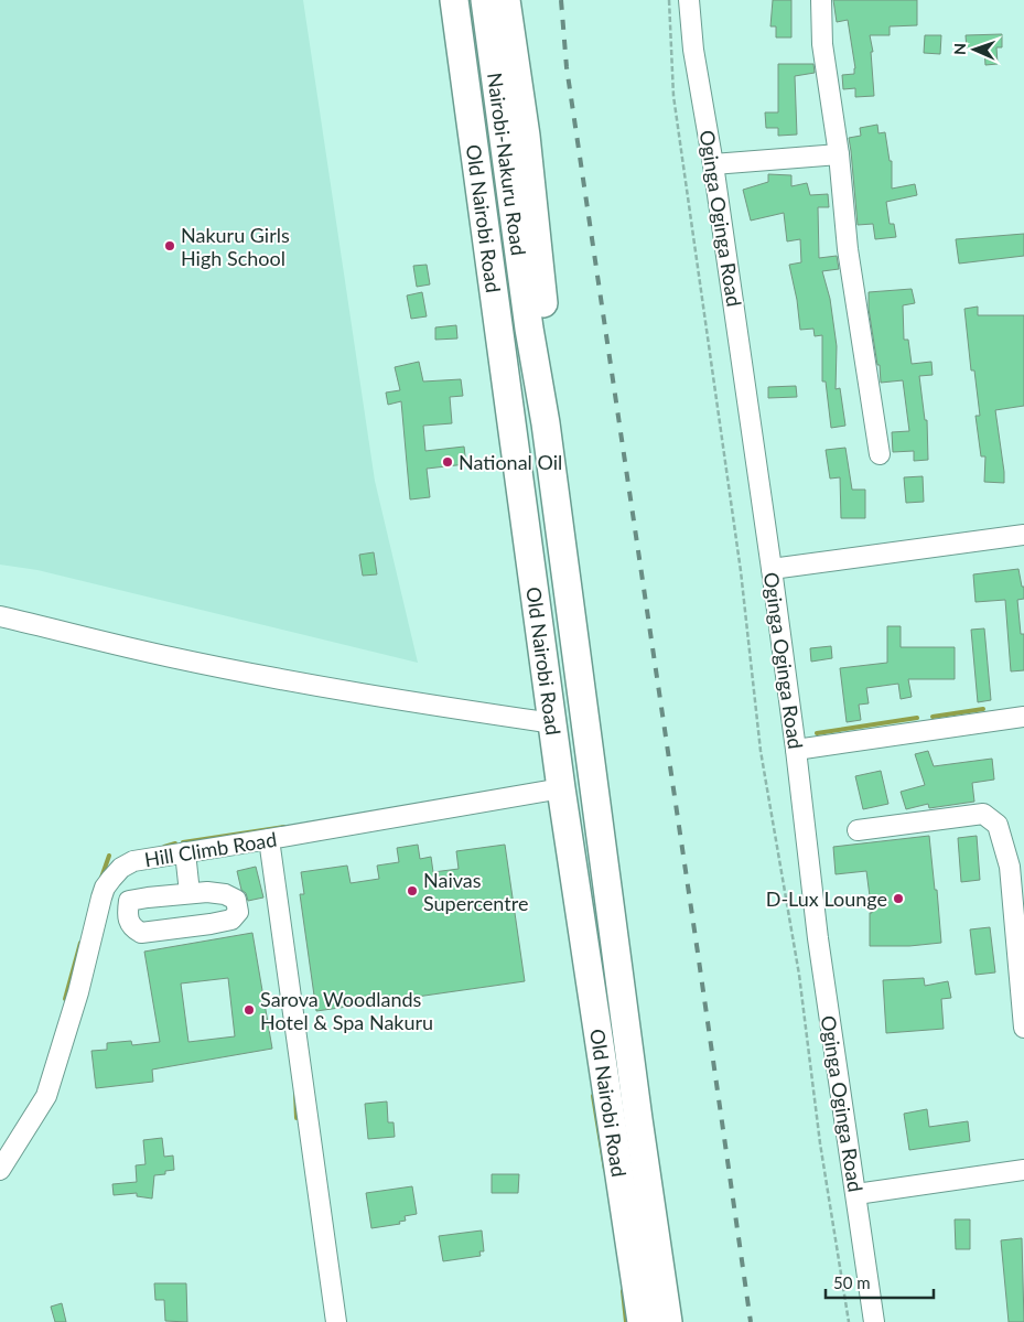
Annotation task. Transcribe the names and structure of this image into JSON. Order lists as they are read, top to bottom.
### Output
{
  "streets": {
    "highway": ["Nairobi-Nakuru Road", "Old Nairobi Road"],
    "street": ["Oginga Oginga Road", "Hill Climb Road"]
  },
  "crossings": [
    ["Nairobi-Nakuru Road", "Old Nairobi Road"],
    ["Old Nairobi Road", "Hill Climb Road"]
  ],
  "places": [
    "Nakuru Girls High School",
    "National Oil",
    "Naivas Supercentre",
    "D-Lux Lounge",
    "Sarova Woodlands Hotel & Spa Nakuru"
  ],
  "scale_bar": "50 m",
  "north": "left"
}
